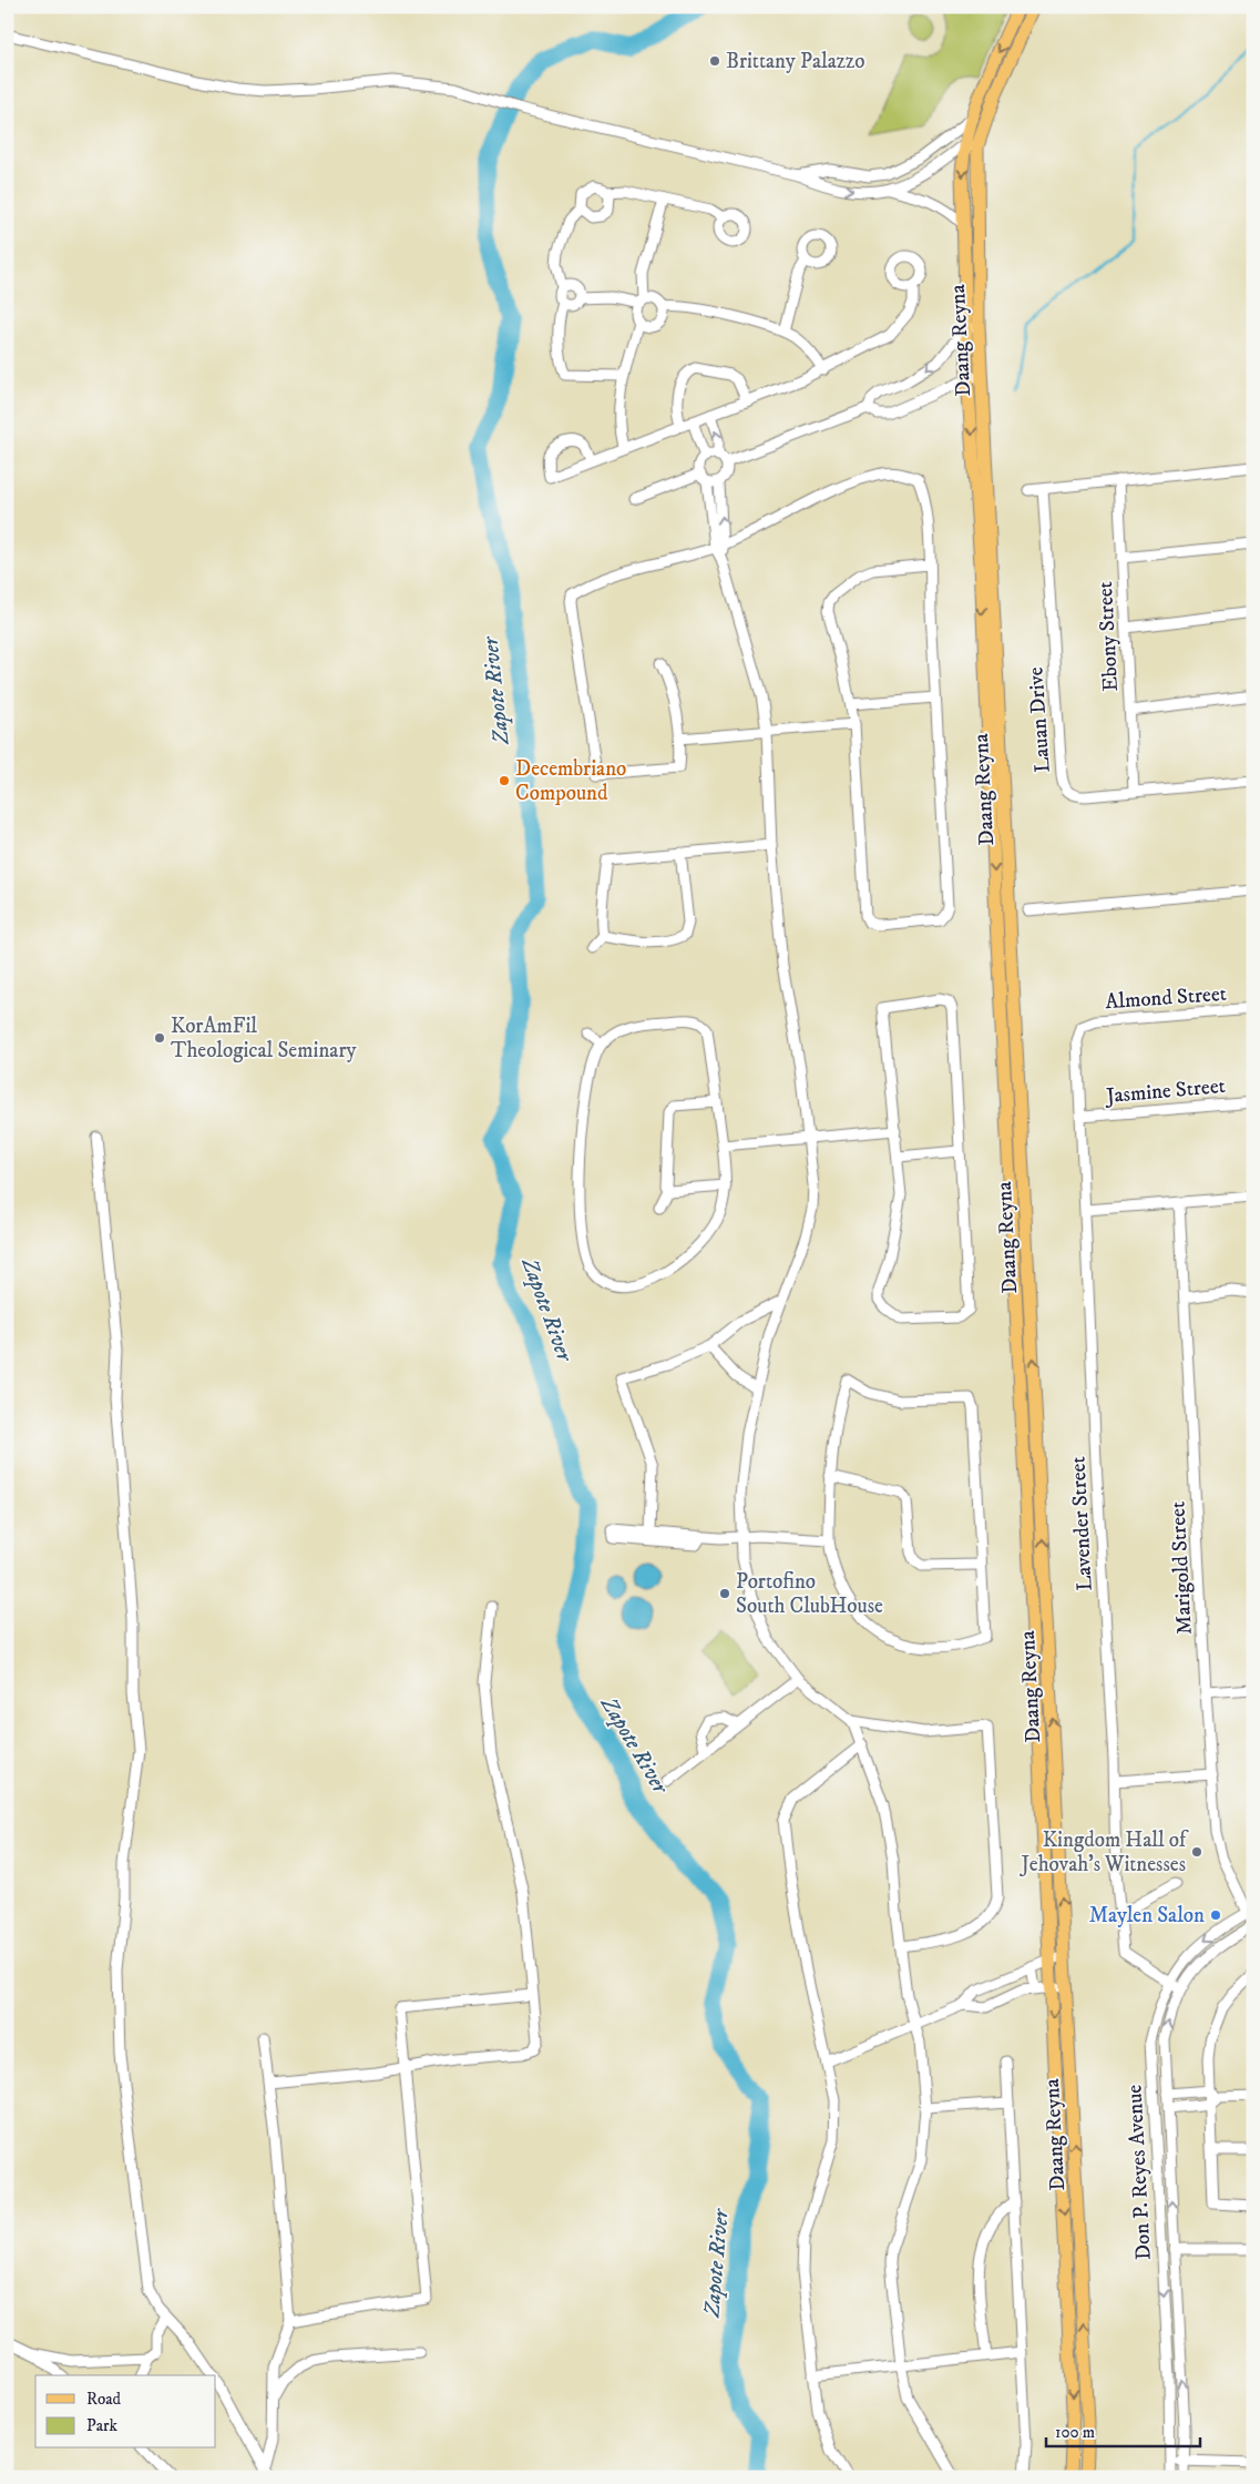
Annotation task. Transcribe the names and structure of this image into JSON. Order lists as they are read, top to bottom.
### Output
{
  "streets": {
    "main road": ["Daang Reyna"],
    "street": [
      "Ebony Street",
      "Lauan Drive",
      "Almond Street",
      "Jasmine Street",
      "Lavender Street",
      "Marigold Street",
      "Don P. Reyes Avenue"
    ]
  },
  "crossings": [
    ["Ebony Street", "Lauan Drive"],
    ["Almond Street", "Lavender Street"],
    ["Jasmine Street", "Lavender Street"],
    ["Lavender Street", "Don P. Reyes Avenue"],
    ["Marigold Street", "Don P. Reyes Avenue"]
  ],
  "water": ["Zapote River"],
  "places": [
    "Brittany Palazzo",
    "Decembriano Compound",
    "KorAmFil Theological Seminary",
    "Portofino South ClubHouse",
    "Kingdom Hall of Jehovah's Witnesses",
    "Maylen Salon"
  ],
  "legend": ["Road", "Park"],
  "scale_bar": "100 m"
}
